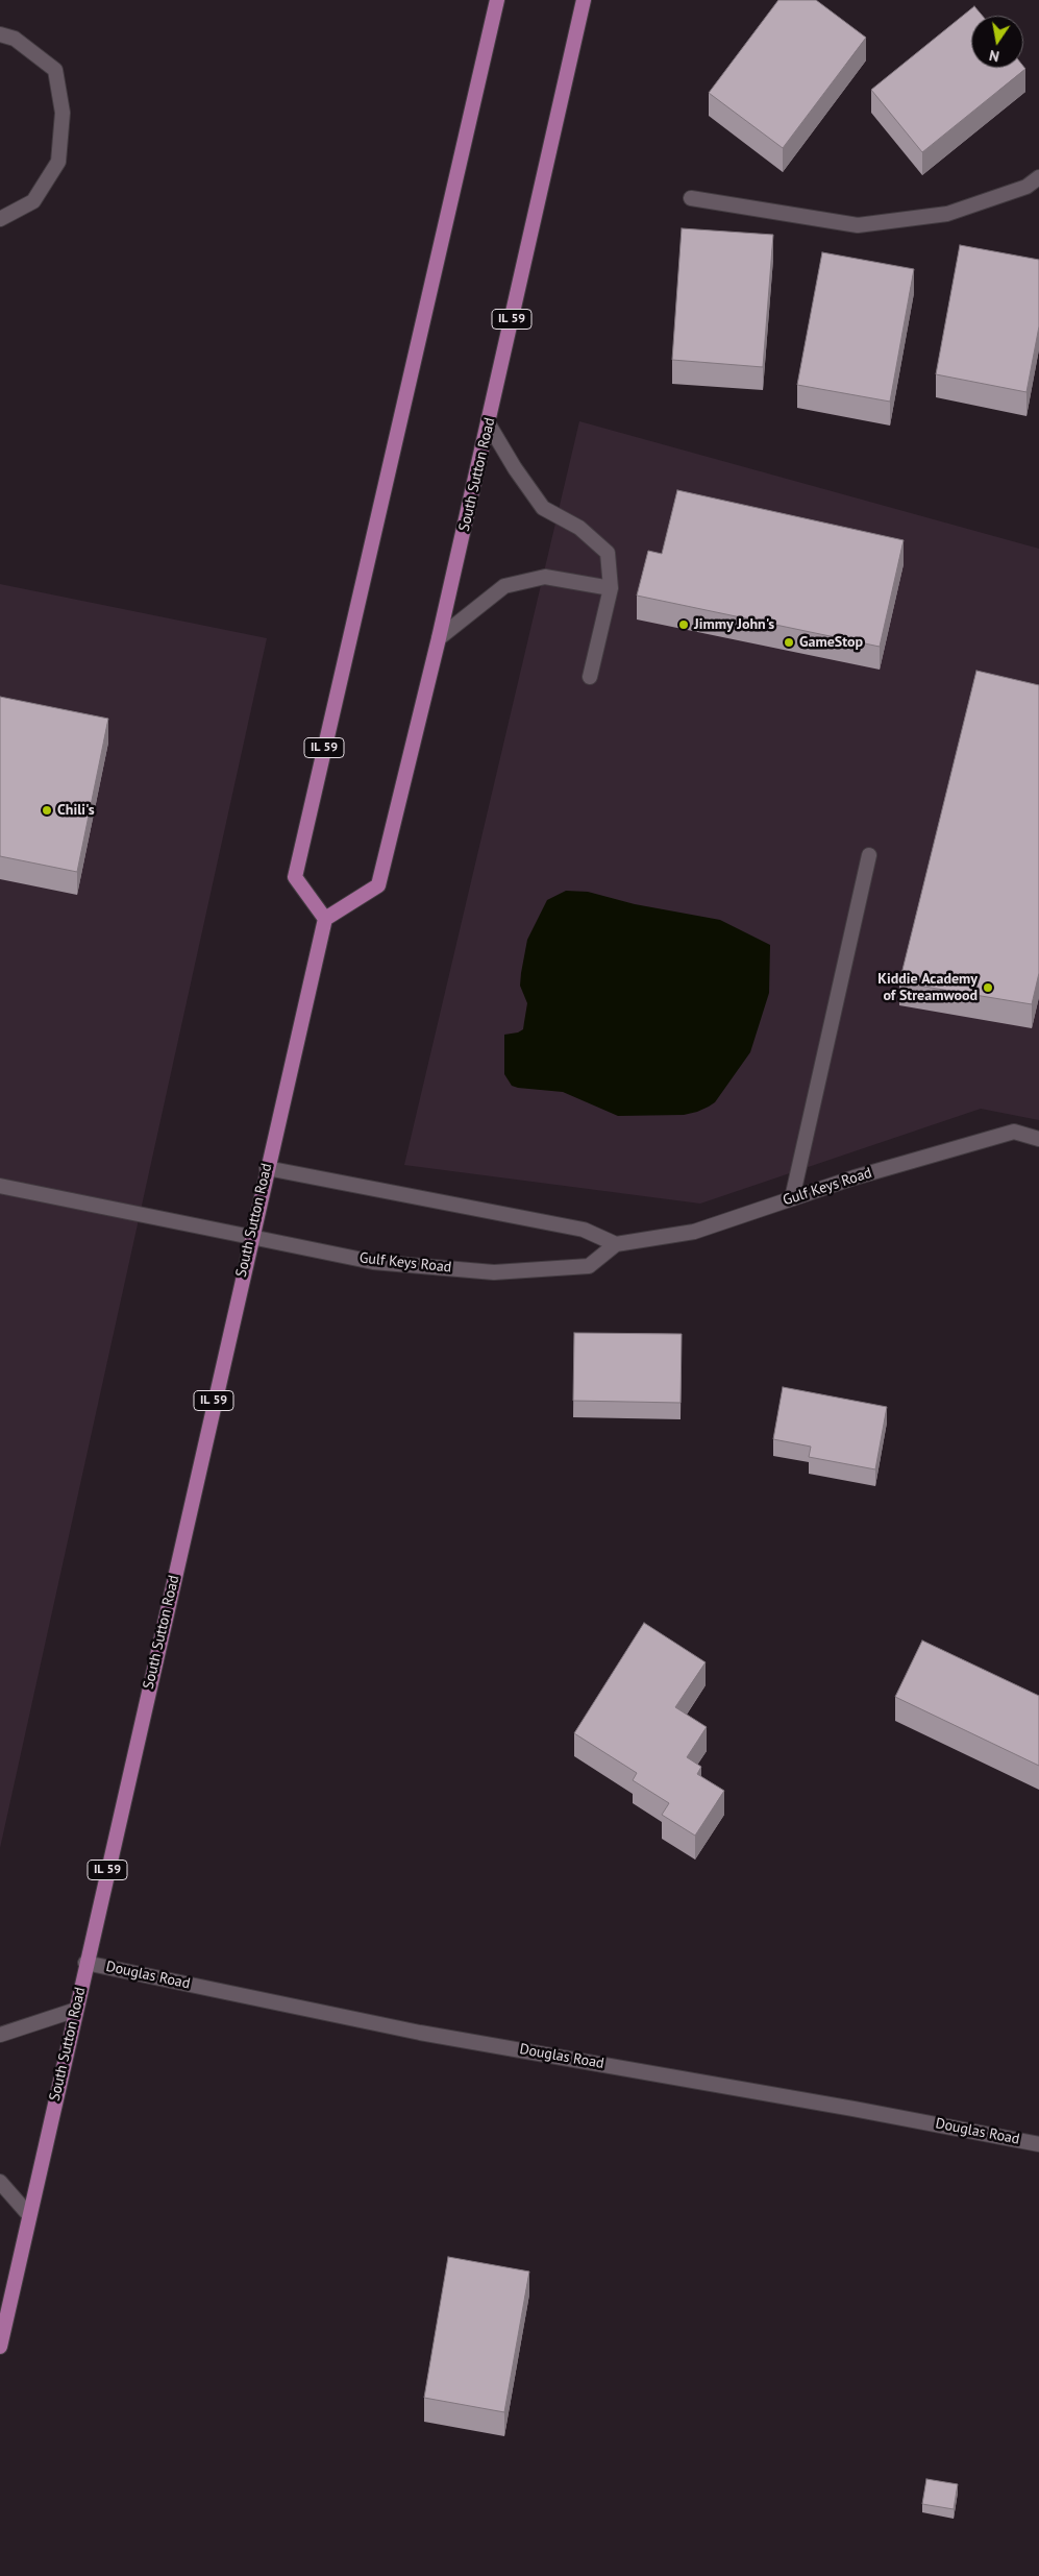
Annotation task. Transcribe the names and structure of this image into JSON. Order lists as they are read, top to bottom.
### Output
{
  "streets": {
    "main road": ["IL 59", "South Sutton Road"],
    "street": ["Gulf Keys Road", "Douglas Road"]
  },
  "crossings": [
    ["IL 59", "South Sutton Road"],
    ["South Sutton Road", "Gulf Keys Road"],
    ["South Sutton Road", "Douglas Road"]
  ],
  "places": [
    "Jimmy John's",
    "GameStop",
    "Chili's",
    "Kiddie Academy of Streamwood"
  ],
  "north": "bottom"
}
